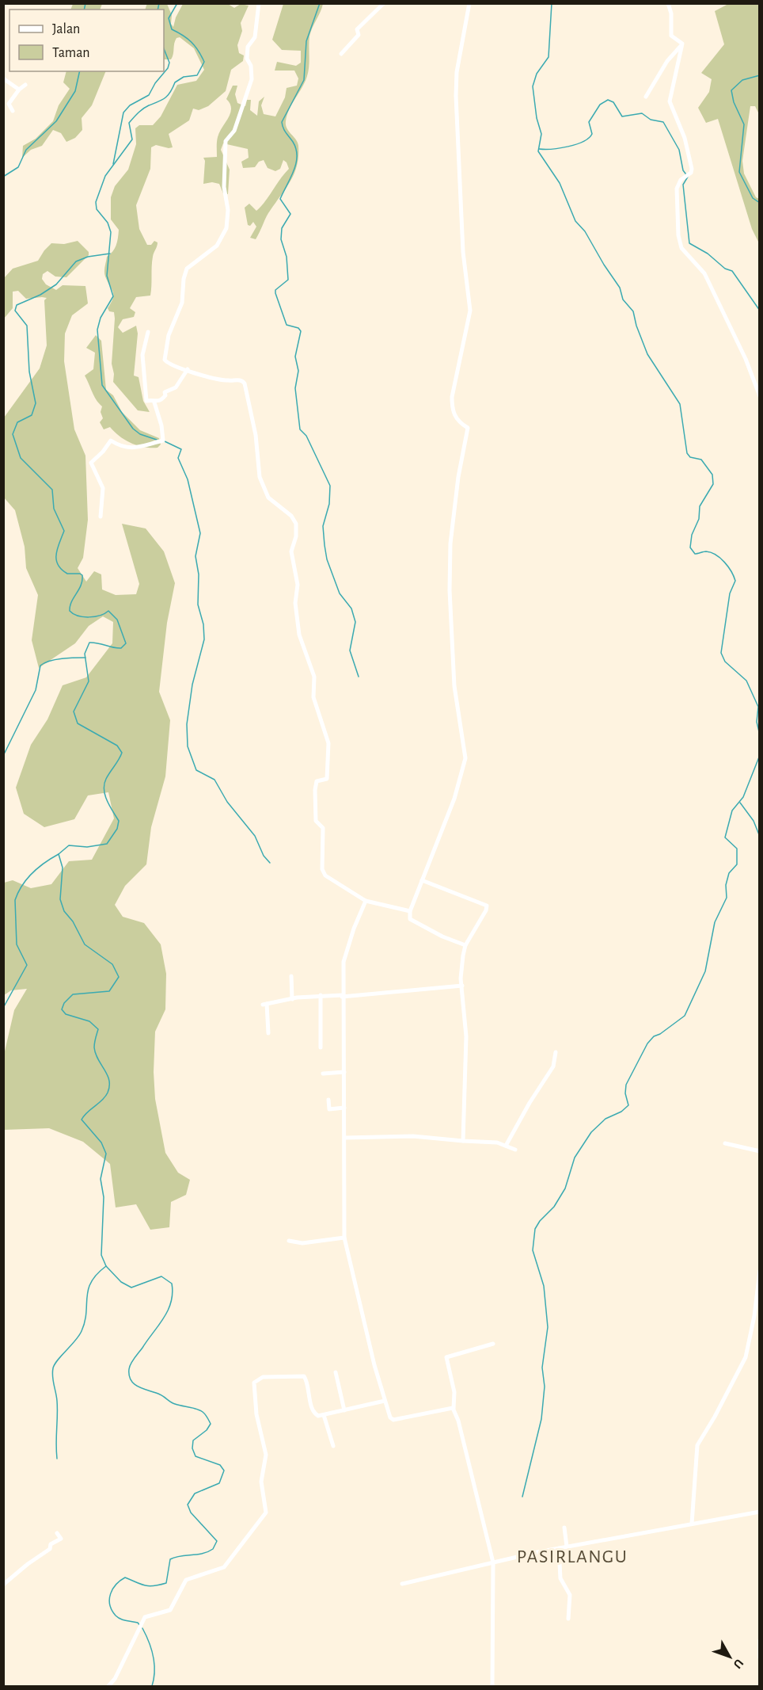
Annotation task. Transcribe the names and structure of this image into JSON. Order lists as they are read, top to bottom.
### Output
{
  "districts": ["PASIRLANGU"],
  "legend": ["Jalan", "Taman"],
  "north": "bottom right"
}
